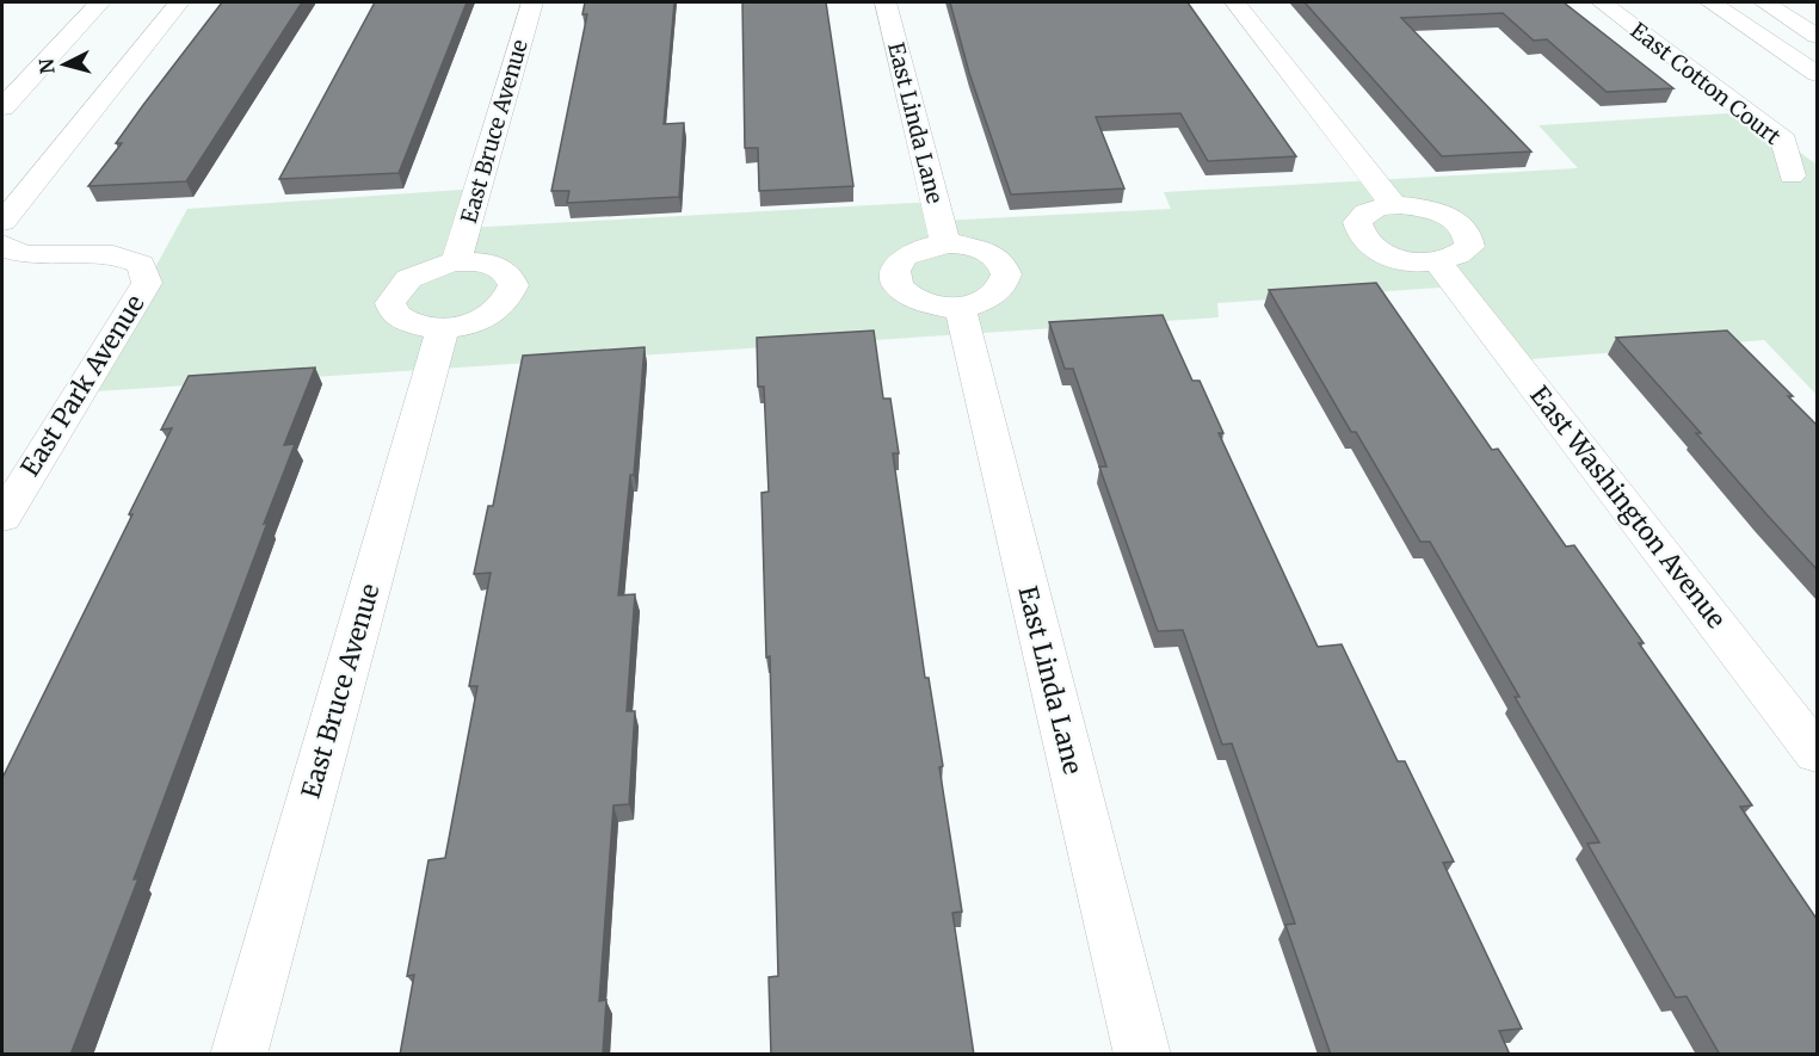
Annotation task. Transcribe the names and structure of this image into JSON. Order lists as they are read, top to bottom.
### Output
{
  "streets": {
    "street": [
      "East Cotton Court",
      "East Linda Lane",
      "East Bruce Avenue",
      "East Park Avenue",
      "East Washington Avenue"
    ]
  },
  "north": "left"
}
